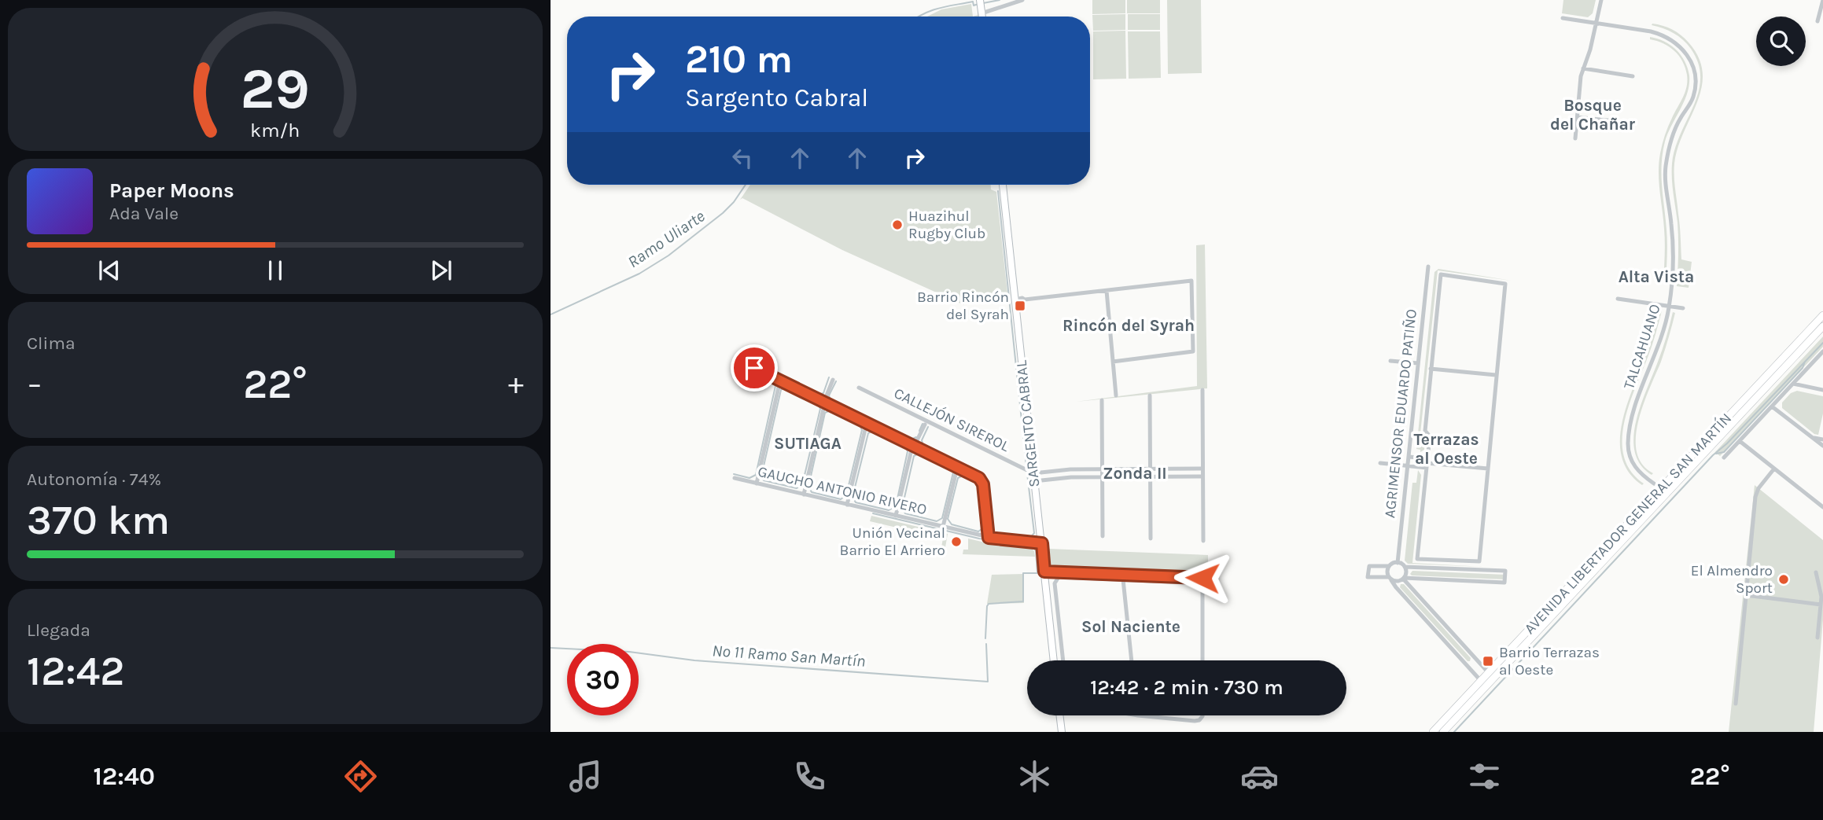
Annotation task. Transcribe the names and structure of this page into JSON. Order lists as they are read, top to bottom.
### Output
{
  "streets": {
    "main road": ["SARGENTO CABRAL", "AVENIDA LIBERTADOR GENERAL SAN MARTÍN"],
    "street": [
      "TALCAHUANO",
      "AGRIMENSOR EDUARDO PATIÑO",
      "CALLEJÓN SIREROL",
      "GAUCHO ANTONIO RIVERO"
    ]
  },
  "crossings": [
    ["CALLEJÓN SIREROL", "SARGENTO CABRAL"],
    ["SARGENTO CABRAL", "GAUCHO ANTONIO RIVERO"]
  ],
  "districts": [
    "Bosque del Chañar",
    "Alta Vista",
    "Rincón del Syrah",
    "Terrazas al Oeste",
    "SUTIAGA",
    "Zonda II",
    "Sol Naciente"
  ],
  "water": ["Ramo Uliarte", "Nº 11 Ramo San Martín"],
  "places": {
    "other": ["Huazihul Rugby Club", "Unión Vecinal Barrio El Arriero", "El Almendro Sport"],
    "transit": ["Barrio Rincón del Syrah", "Barrio Terrazas al Oeste"]
  },
  "page": {
    "turn": ["210 m", "Sargento Cabral"],
    "song": ["Paper Moons", "Ada Vale"],
    "tile": [
      "Clima",
      ["Autonomía · 74%", "370 km"],
      ["Llegada", "12:42"]
    ],
    "heat": ["−", "22°", "+"],
    "limit": "30",
    "trip": "12:42 · 2 min · 730 m",
    "tabs": ["12:40", "22°"],
    "gauge": ["29", "km/h"]
  }
}
